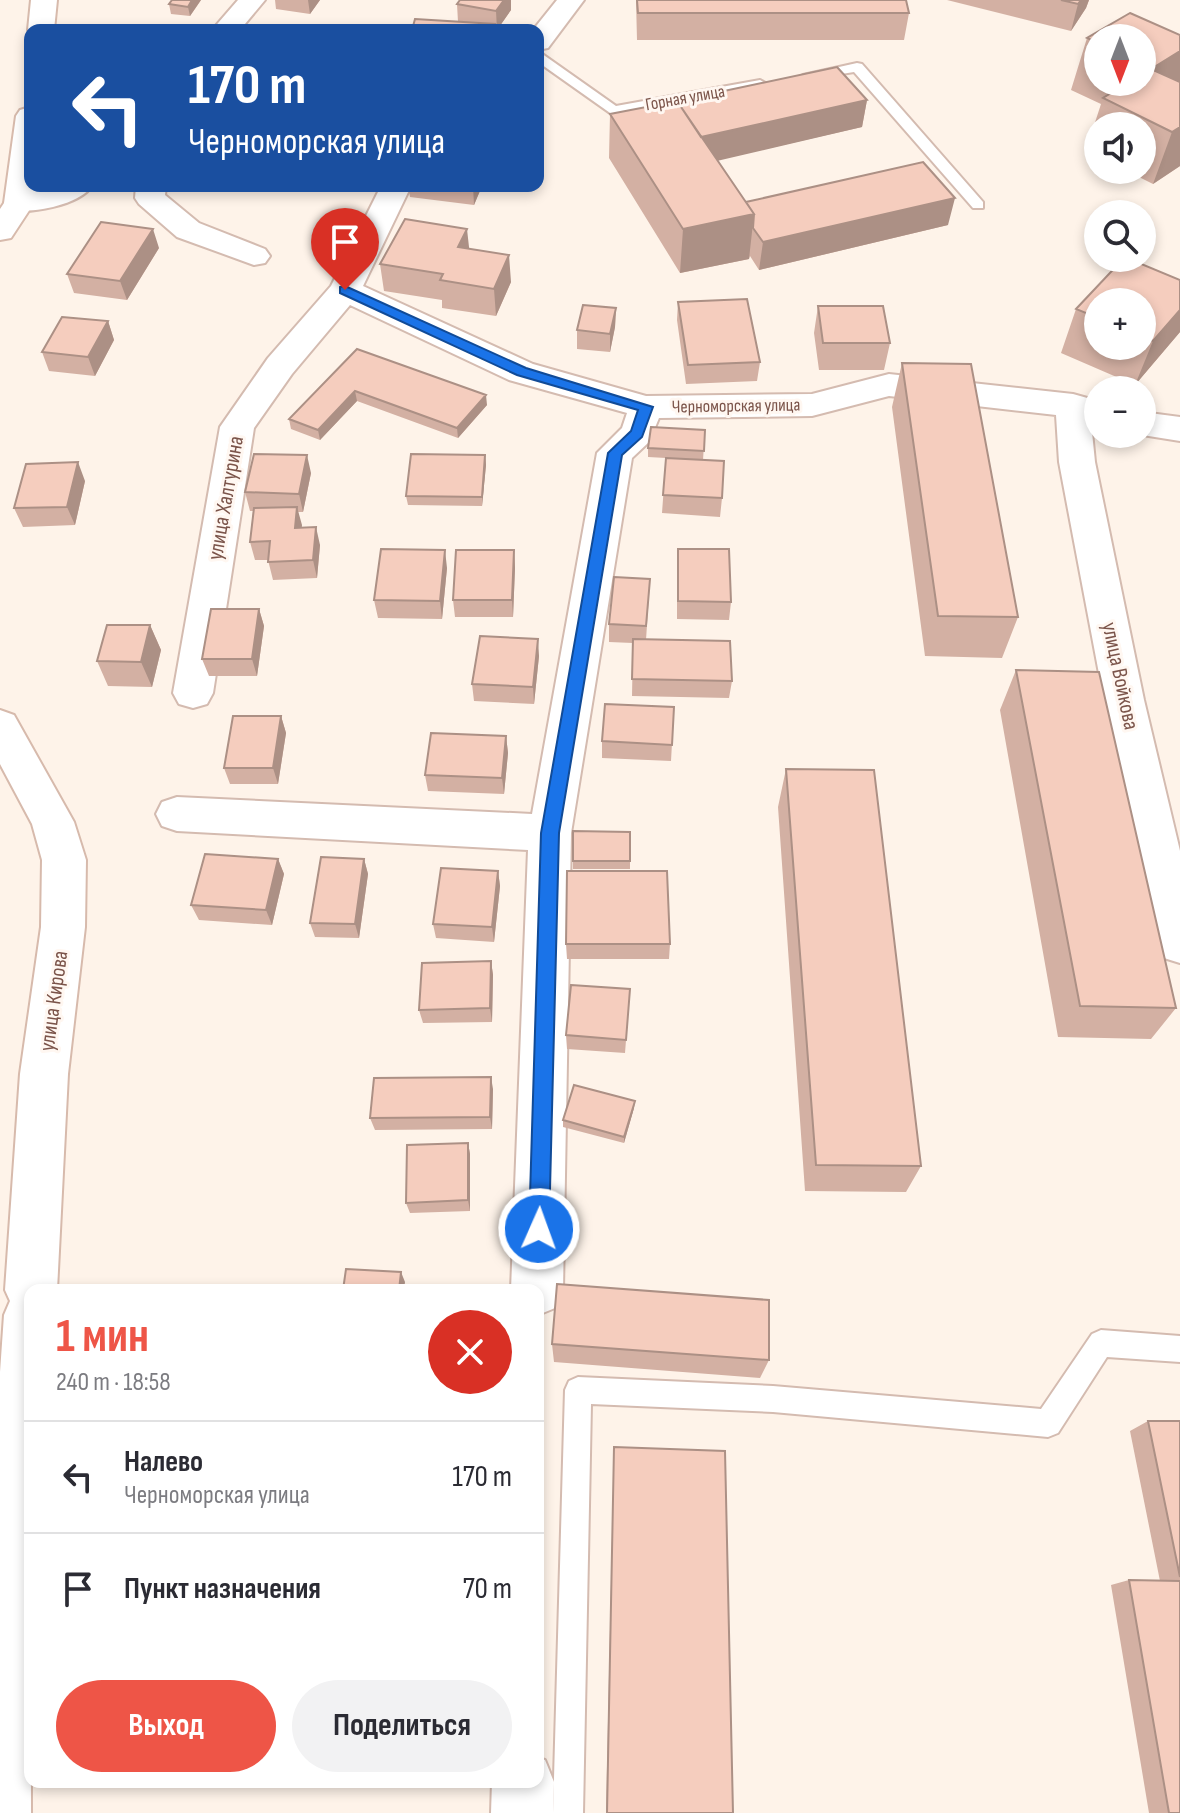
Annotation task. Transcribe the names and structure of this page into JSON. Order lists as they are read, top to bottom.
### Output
{
  "streets": {
    "street": [
      "Черноморская улица",
      "улица Халтурина",
      "улица Войкова",
      "улица Кирова"
    ],
    "lane": ["Горная улица"]
  },
  "crossings": [
    ["Черноморская улица", "улица Халтурина"]
  ],
  "north": "bottom",
  "page": {
    "map_buttons": ["+", "−"],
    "turn": ["170 m", "Черноморская улица"],
    "heading": ["1 мин", "240 m · 18:58"],
    "list": [
      {
        "name": "Налево",
        "note": "Черноморская улица",
        "value": "170 m"
      },
      {
        "name": "Пункт назначения",
        "value": "70 m"
      }
    ],
    "buttons": ["Выход", "Поделиться"]
  }
}
